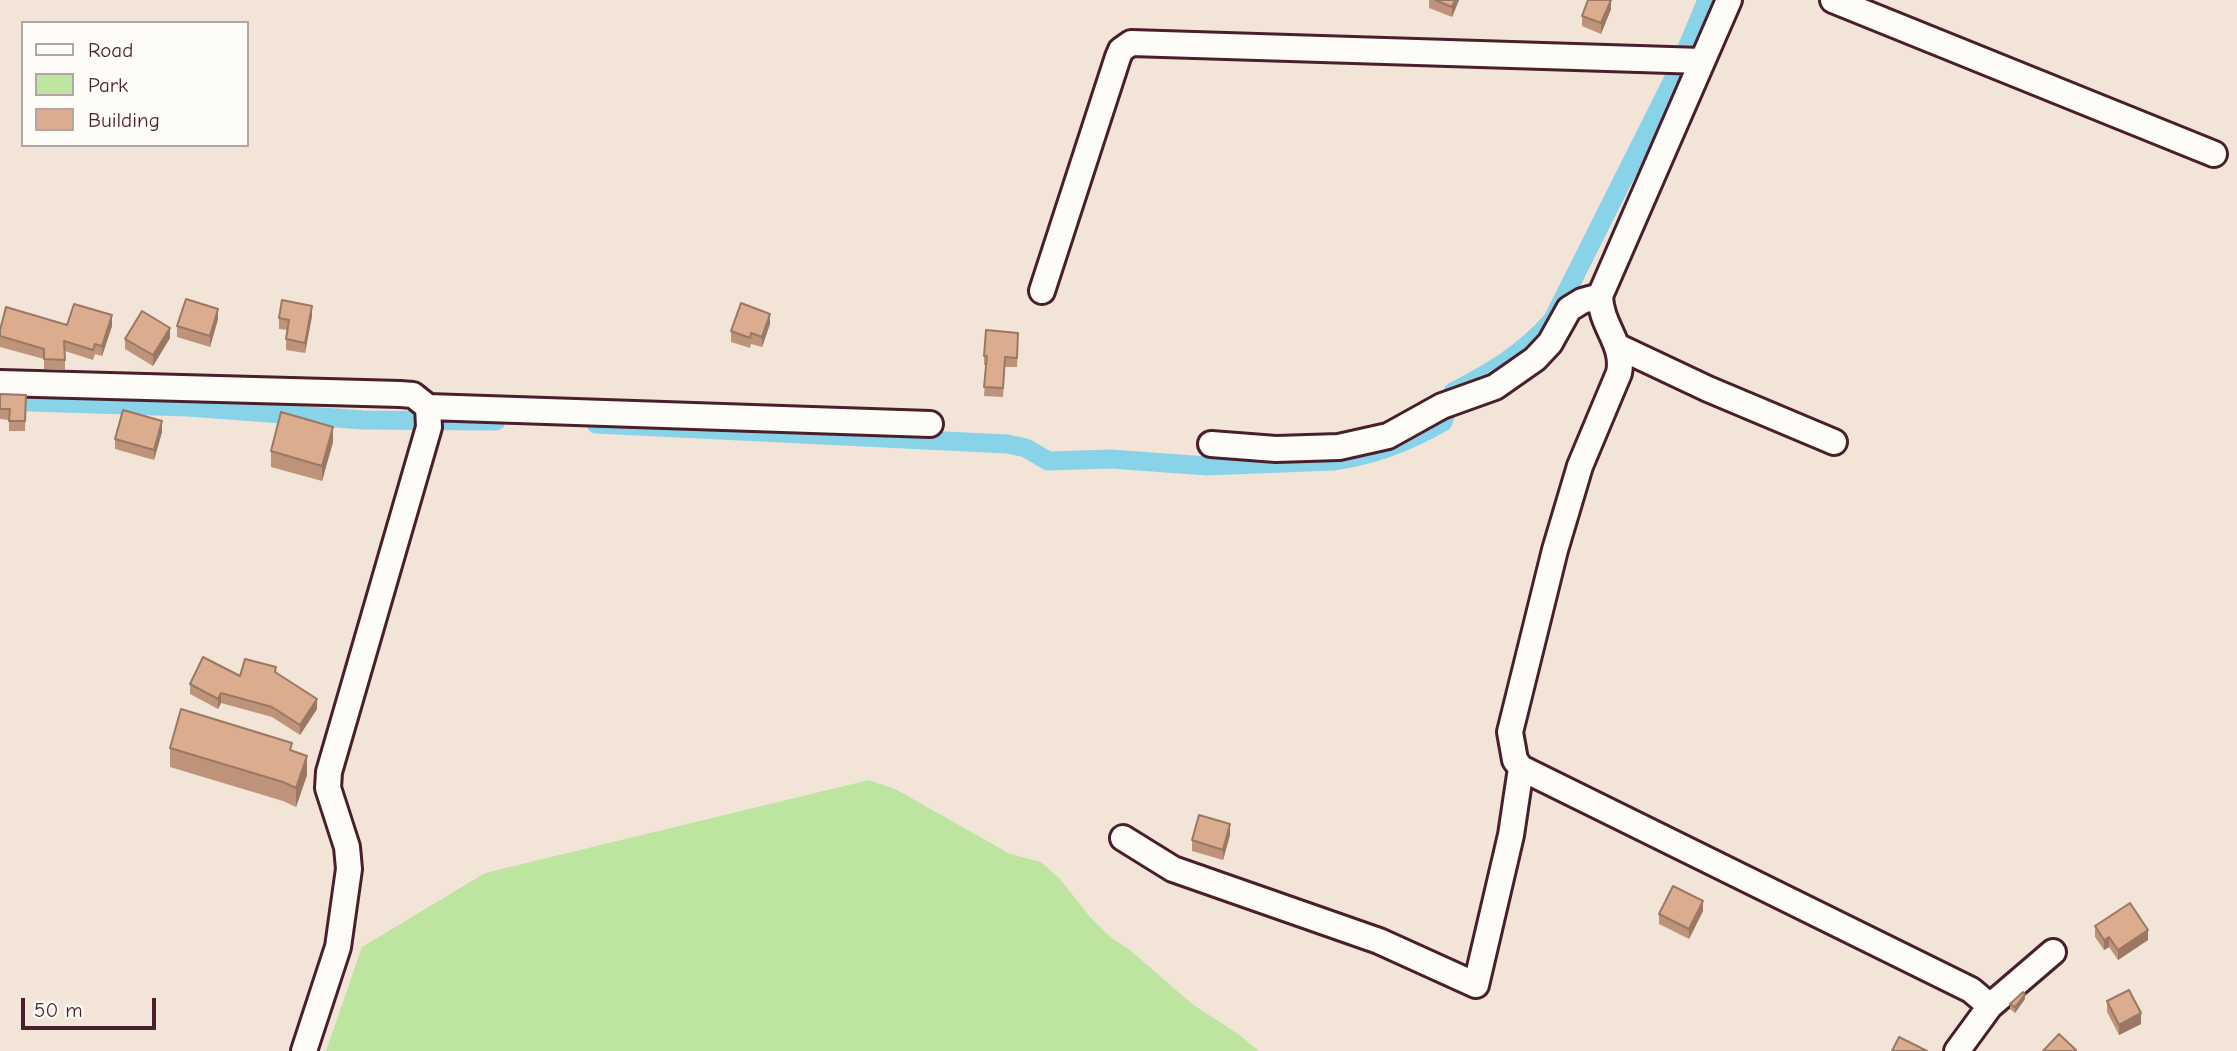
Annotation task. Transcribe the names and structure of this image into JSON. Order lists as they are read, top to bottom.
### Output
{
  "legend": ["Road", "Park", "Building"],
  "scale_bar": "50 m"
}
